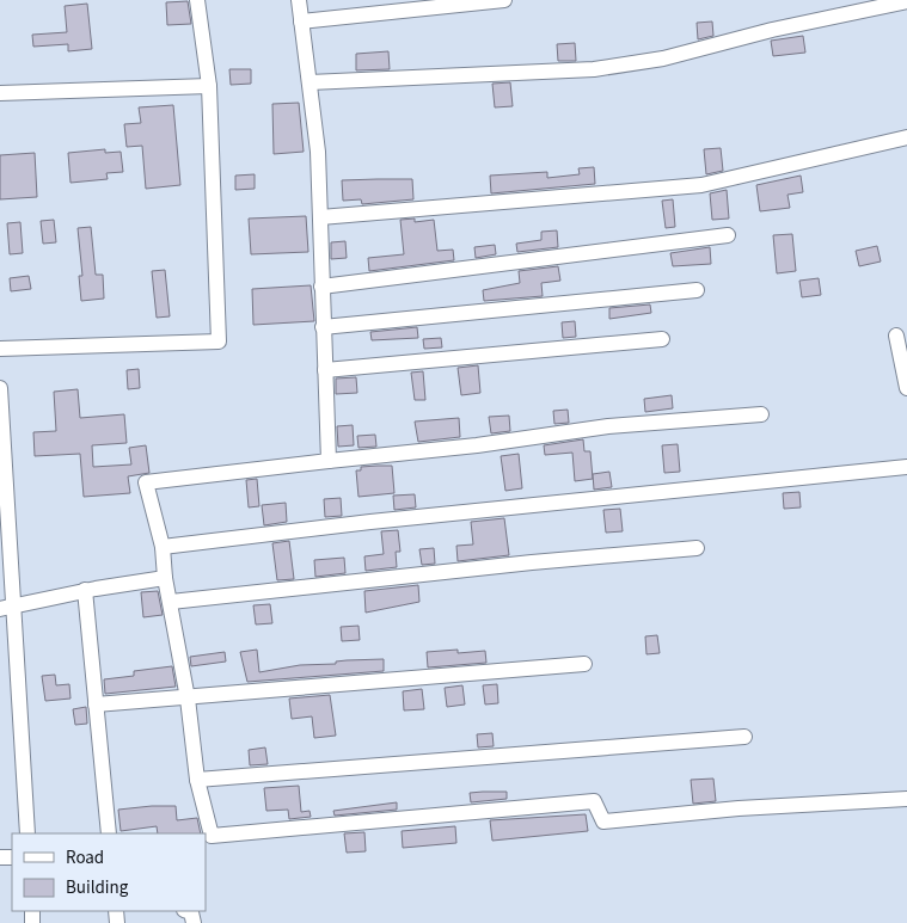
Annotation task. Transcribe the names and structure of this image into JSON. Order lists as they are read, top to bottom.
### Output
{
  "legend": ["Road", "Building"]
}
